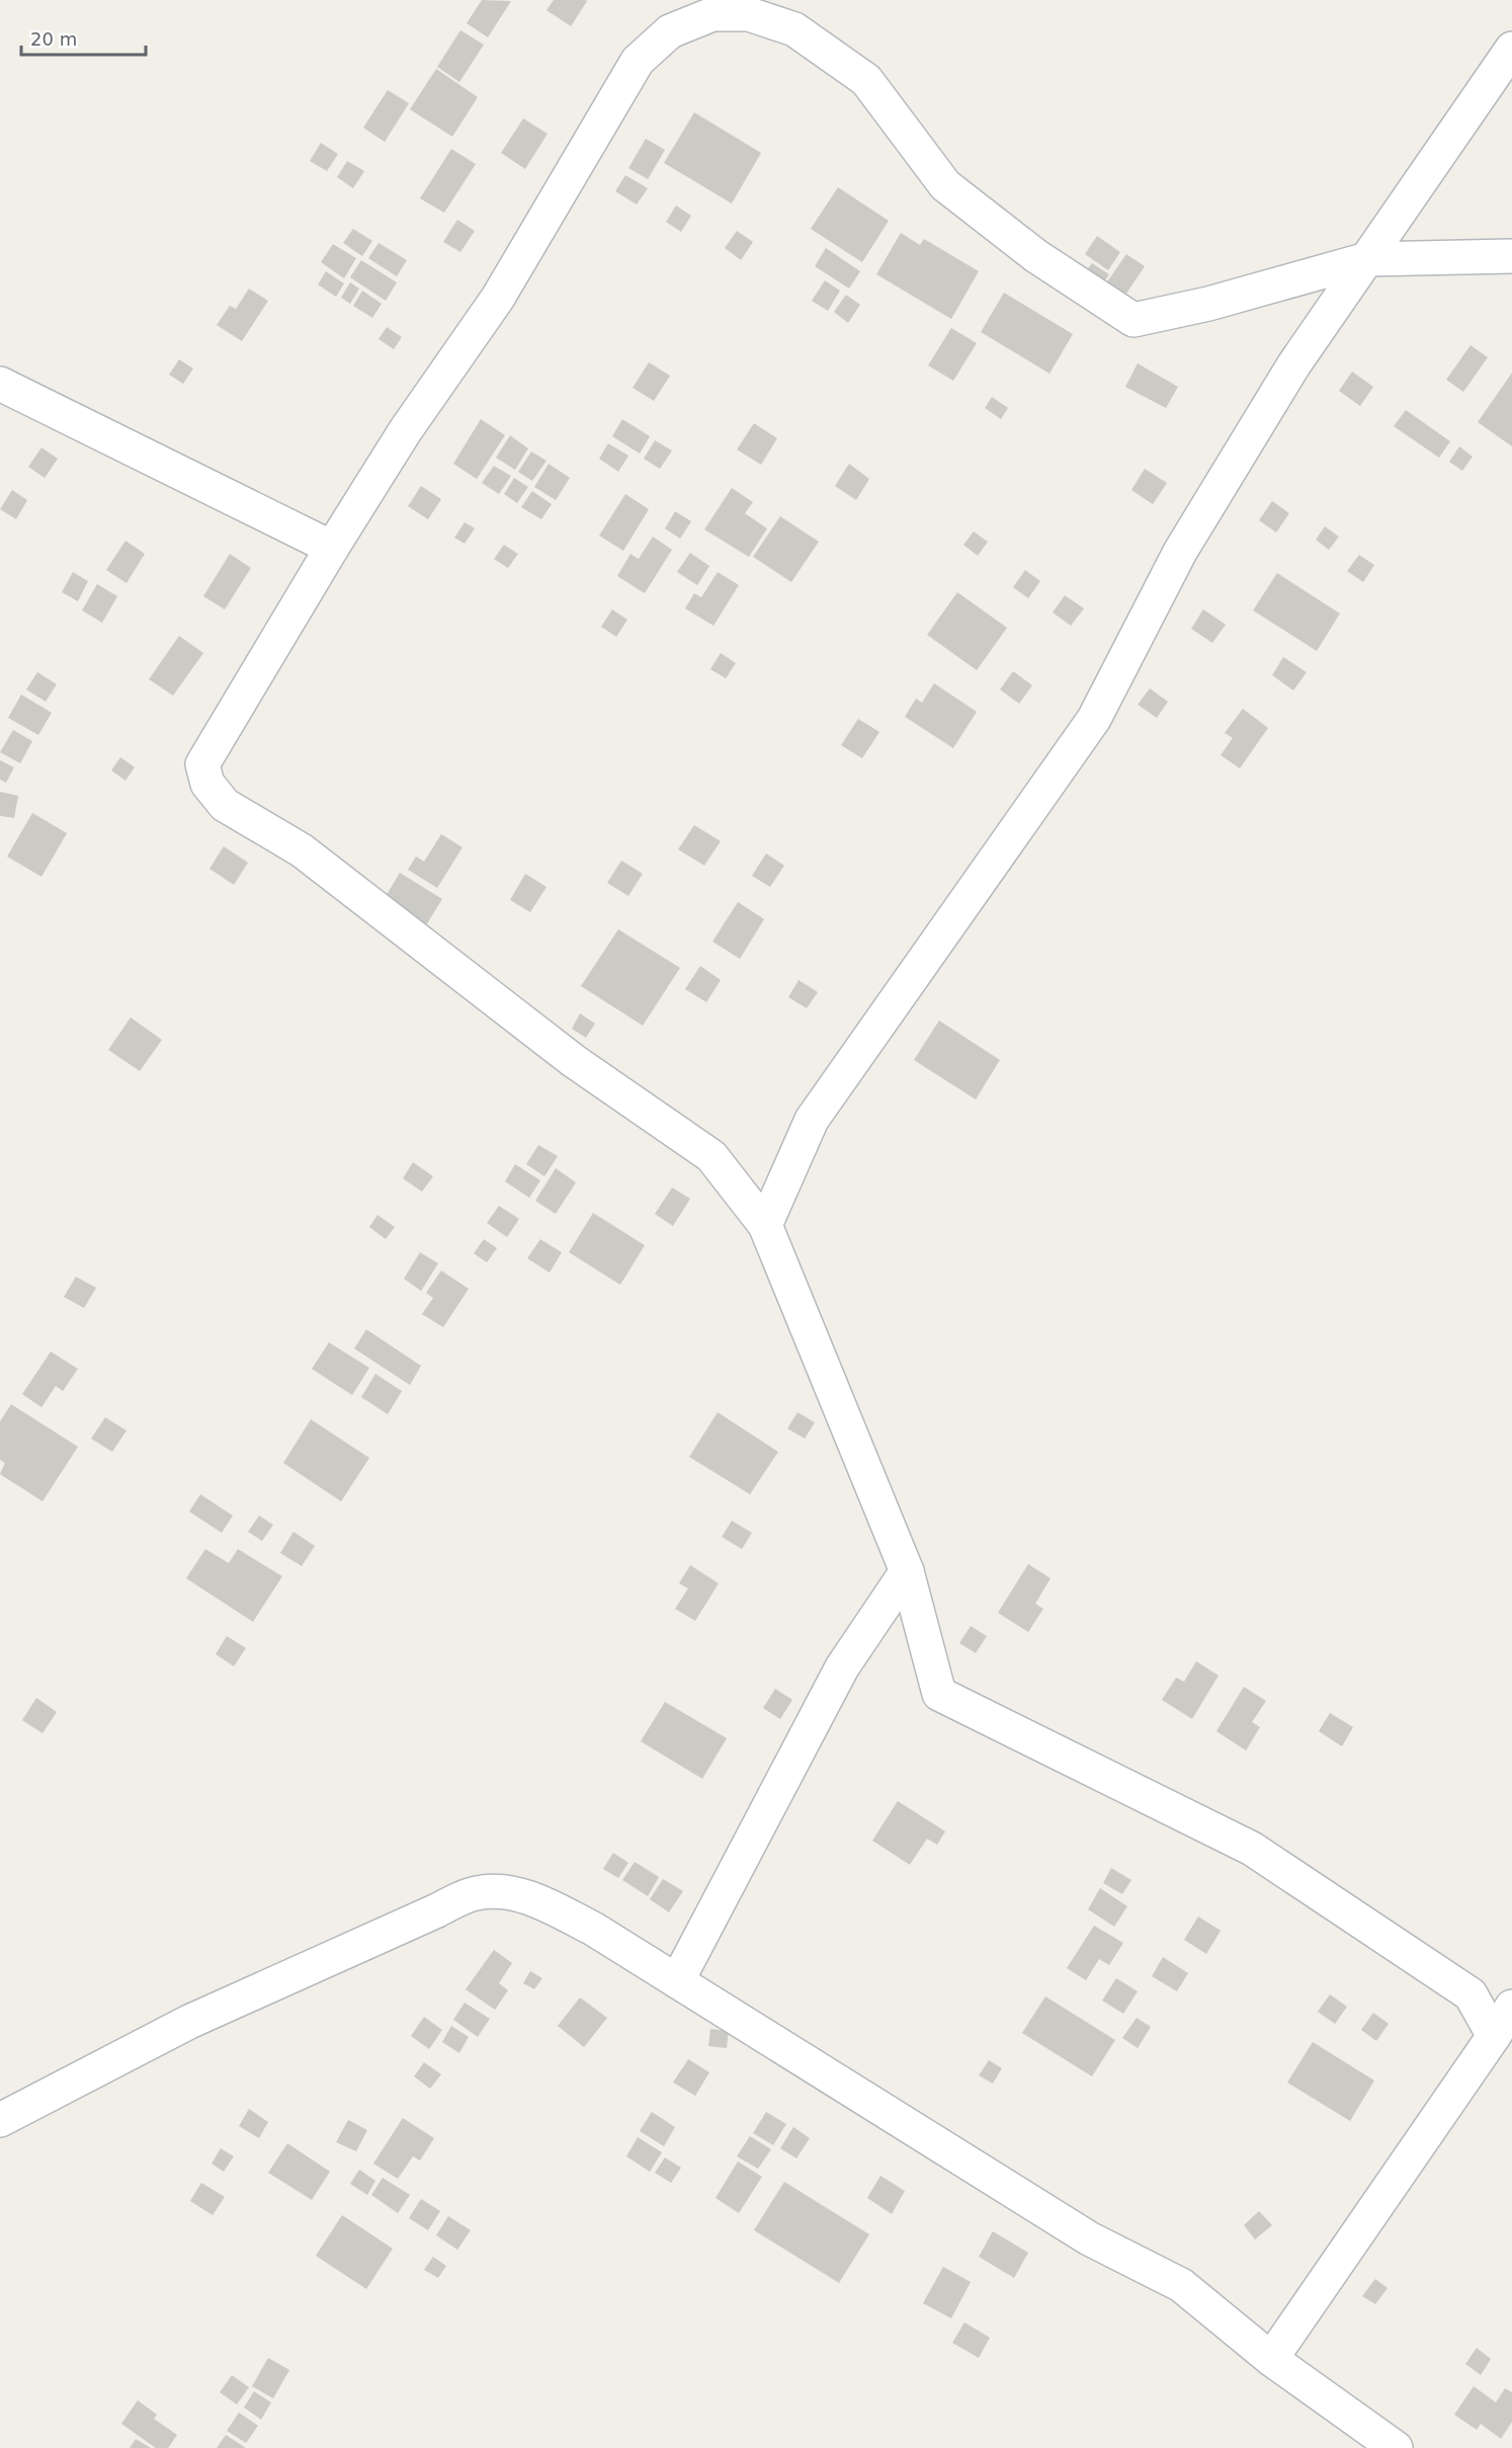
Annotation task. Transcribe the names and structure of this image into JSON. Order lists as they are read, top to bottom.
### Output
{
  "scale_bar": "20 m"
}
